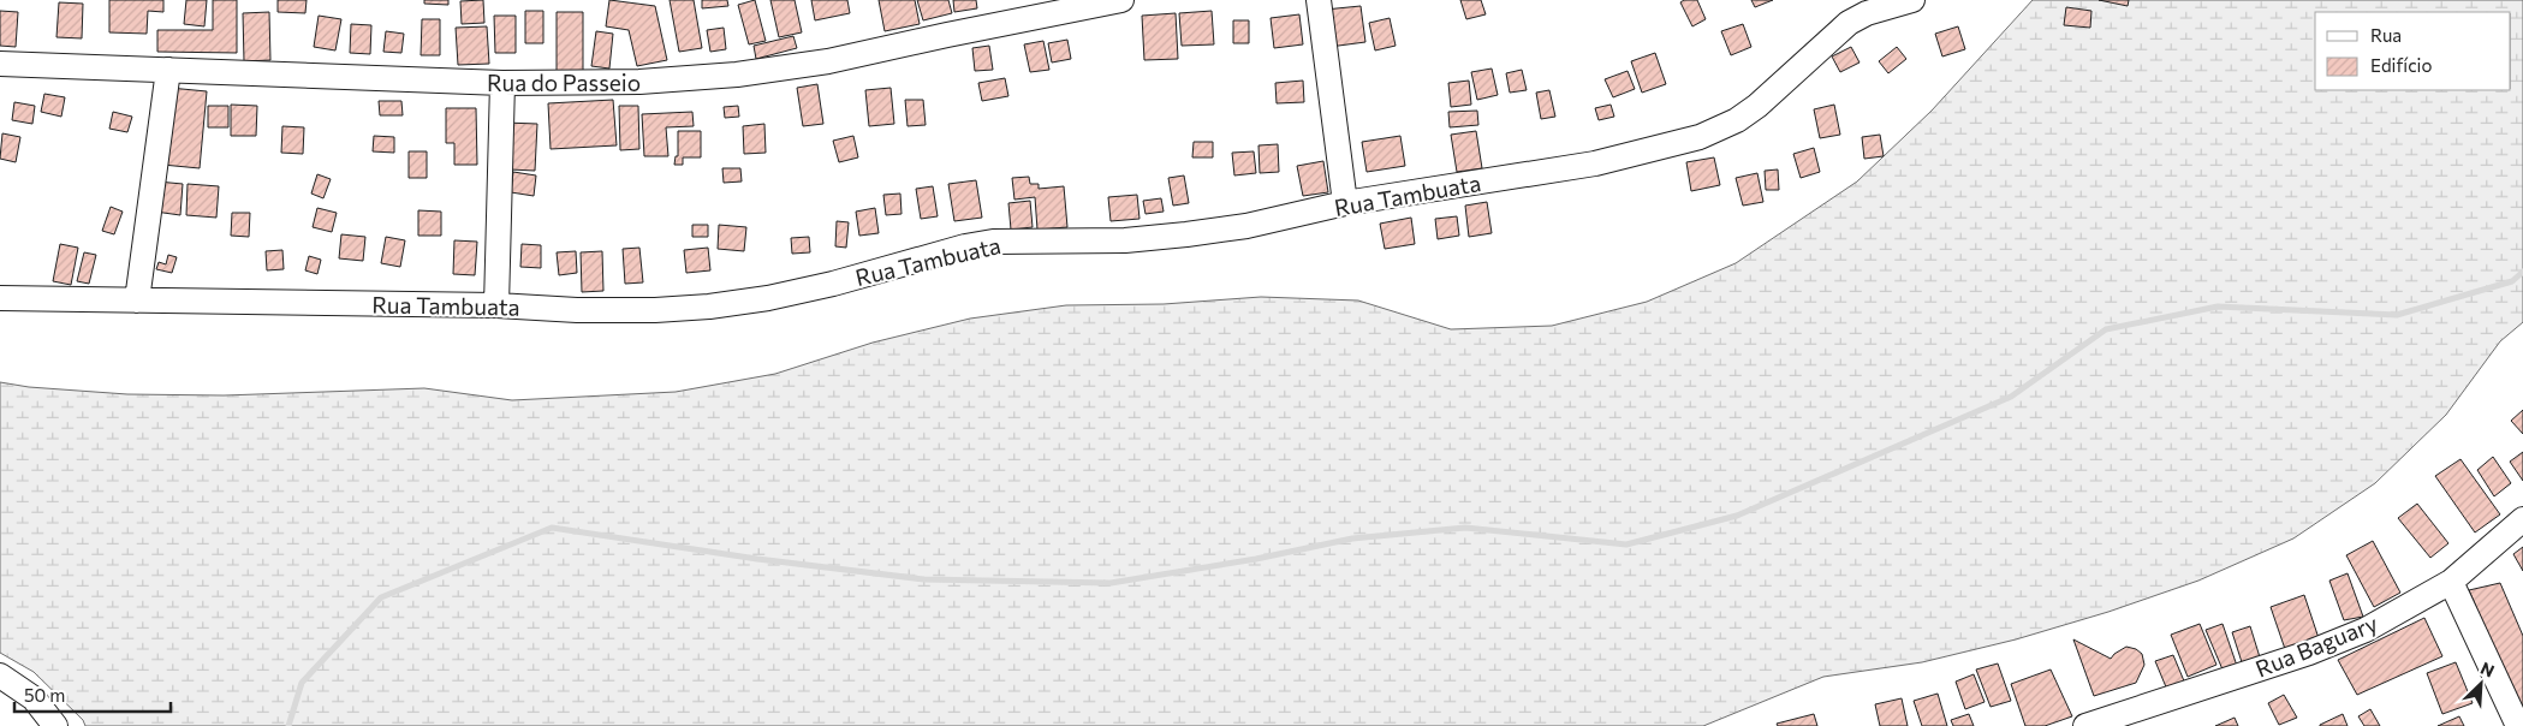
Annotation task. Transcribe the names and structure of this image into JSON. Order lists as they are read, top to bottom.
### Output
{
  "streets": {
    "street": ["Rua do Passeio", "Rua Tambuata", "Rua Baguary"]
  },
  "legend": ["Rua", "Edifício"],
  "scale_bar": "50 m",
  "north": "top right"
}
